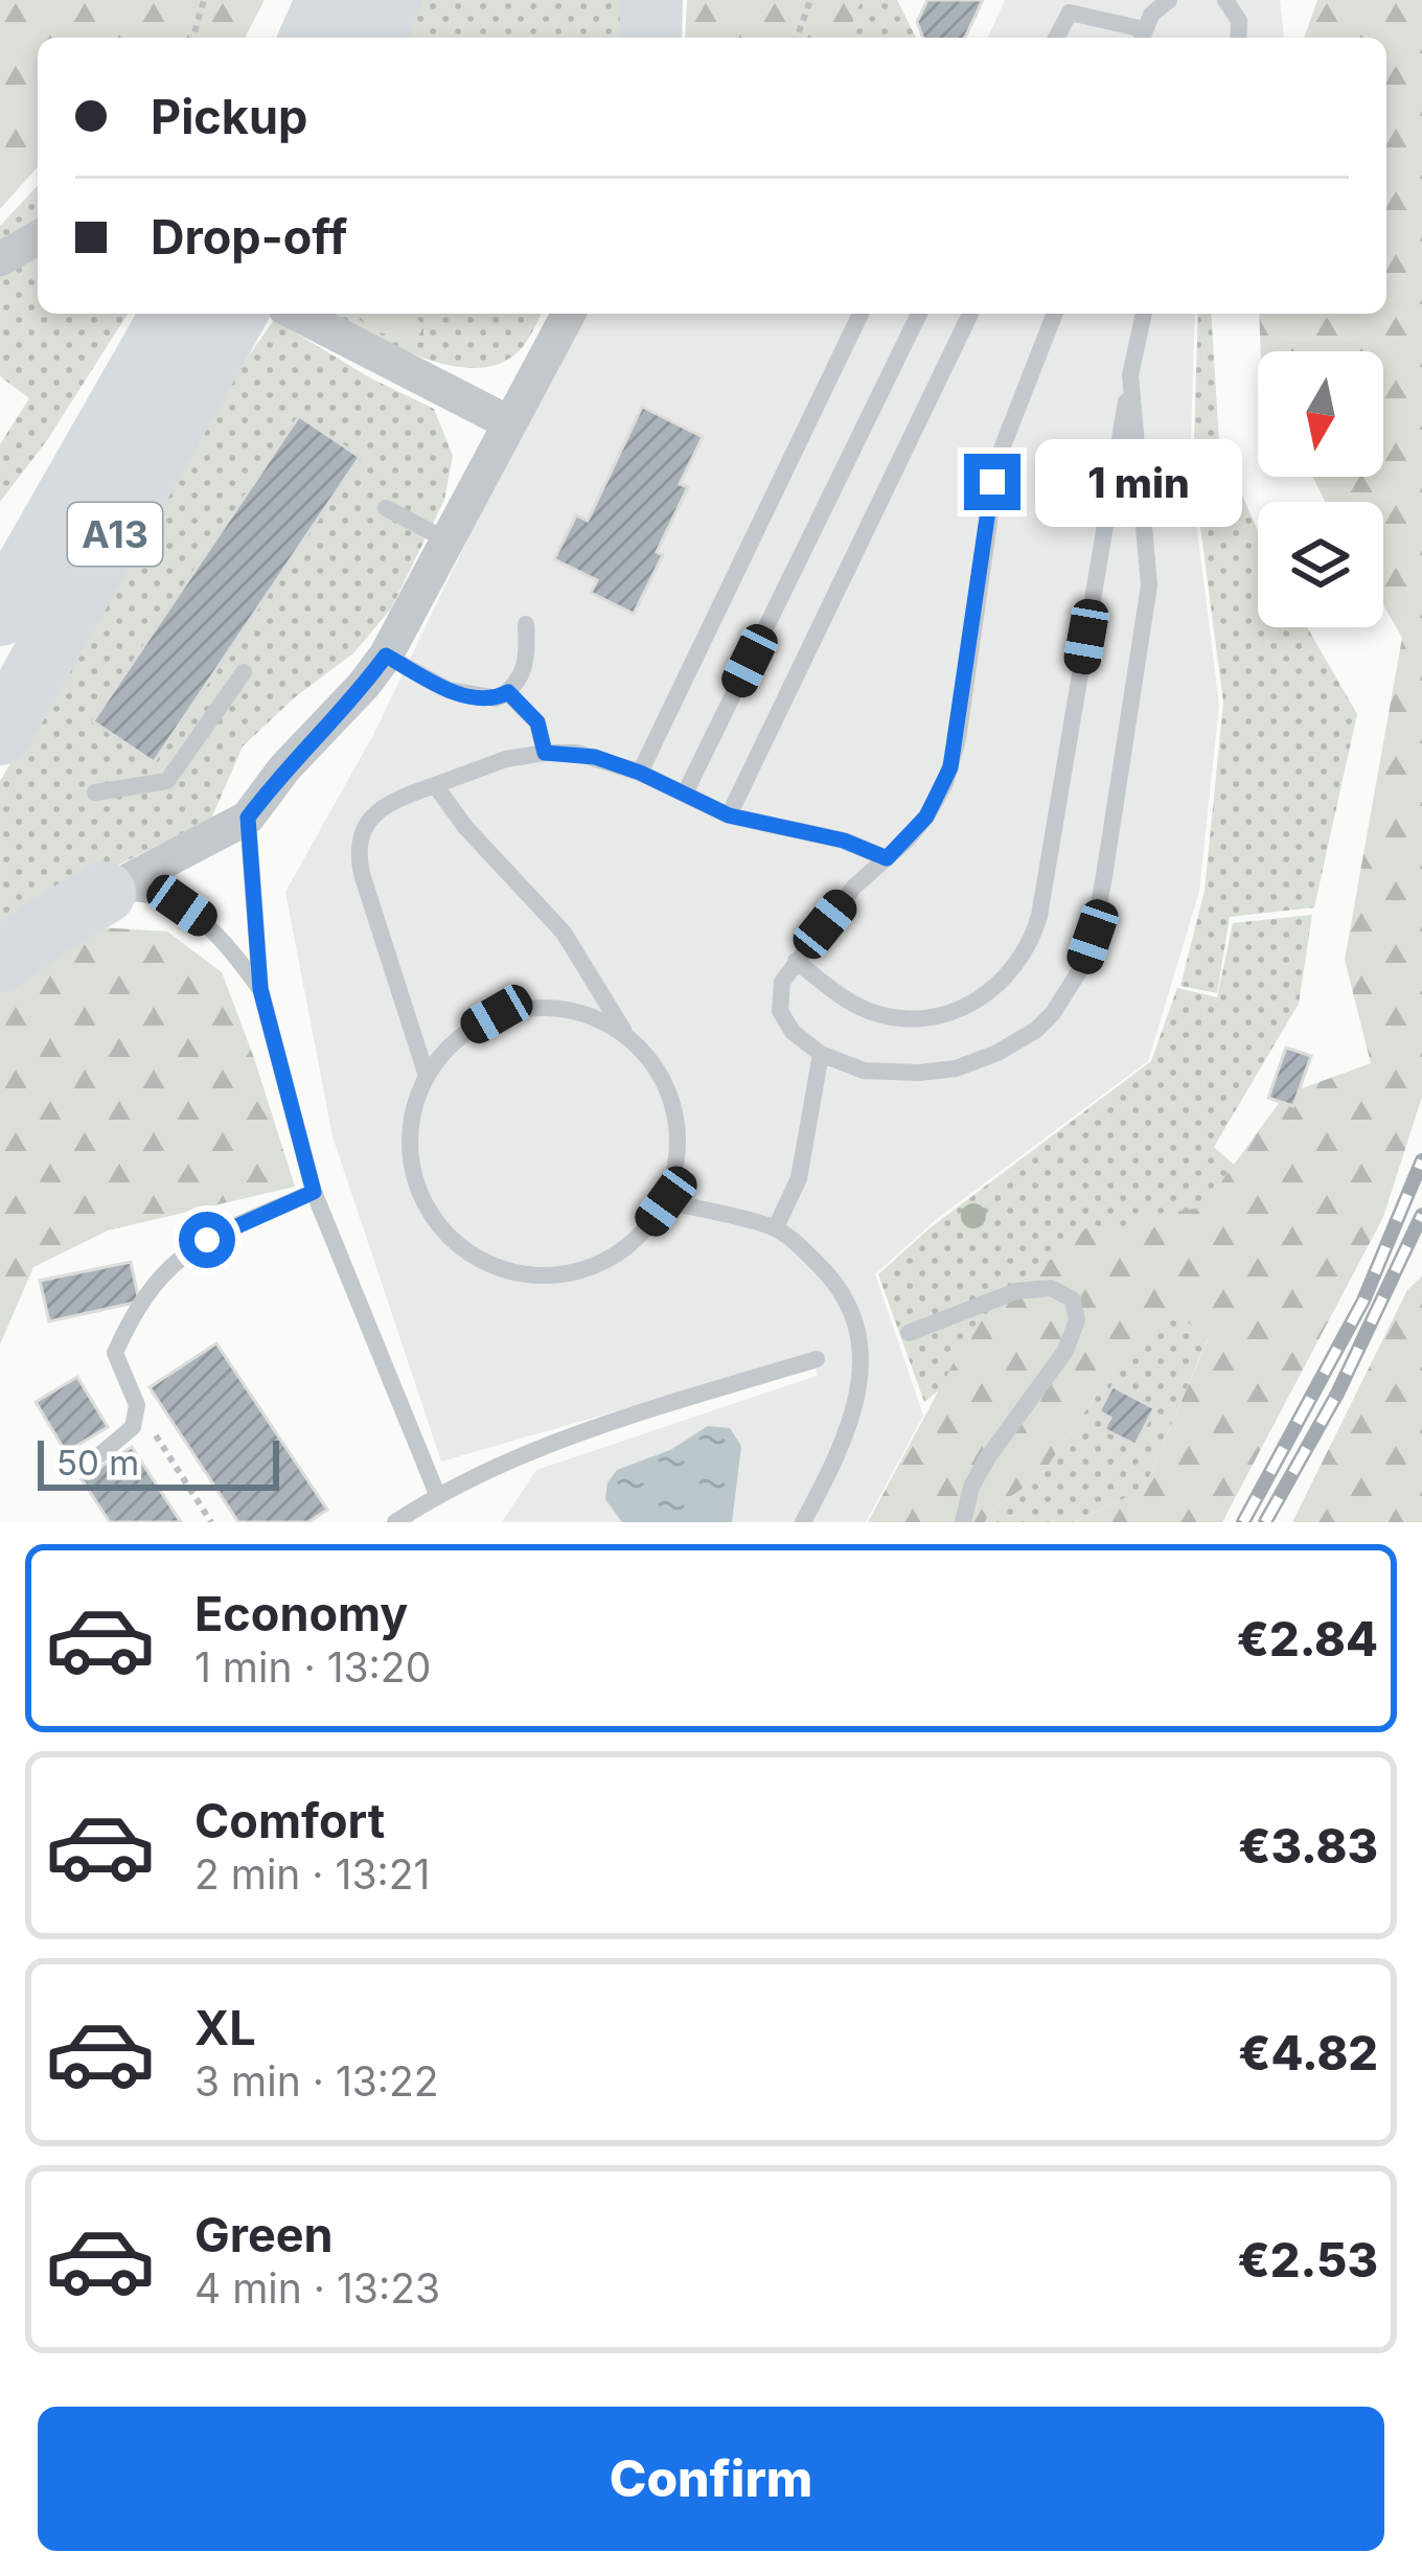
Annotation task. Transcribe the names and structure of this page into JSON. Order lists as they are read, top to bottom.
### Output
{
  "streets": {
    "highway": ["A13"]
  },
  "scale_bar": "50 m",
  "north": "bottom",
  "page": {
    "banner": ["Pickup", "Drop-off"],
    "bubble": "1 min",
    "scale": "50 m",
    "list": [
      {
        "name": "Economy",
        "note": "1 min · 13:20",
        "value": "€2.84"
      },
      {
        "name": "Comfort",
        "note": "2 min · 13:21",
        "value": "€3.83"
      },
      {
        "name": "XL",
        "note": "3 min · 13:22",
        "value": "€4.82"
      },
      {
        "name": "Green",
        "note": "4 min · 13:23",
        "value": "€2.53"
      }
    ],
    "buttons": "Confirm"
  }
}
